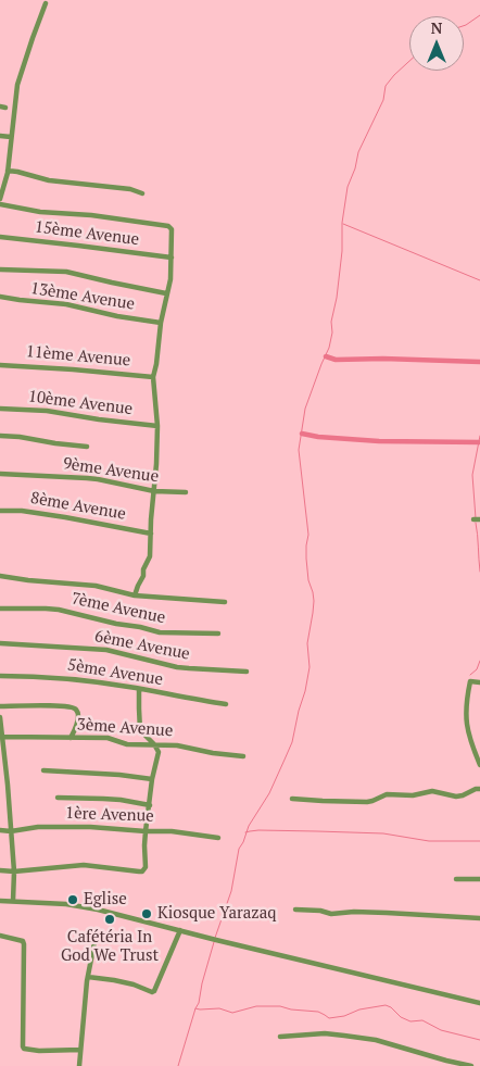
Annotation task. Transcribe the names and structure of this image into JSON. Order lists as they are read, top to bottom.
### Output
{
  "streets": {
    "street": [
      "15ème Avenue",
      "13ème Avenue",
      "11ème Avenue",
      "10ème Avenue",
      "9ème Avenue",
      "8ème Avenue",
      "7ème Avenue",
      "6ème Avenue",
      "5ème Avenue",
      "3ème Avenue",
      "1ère Avenue"
    ]
  },
  "places": ["Eglise", "Kiosque Yarazaq", "Cafétéria In God We Trust"],
  "north": "top"
}
